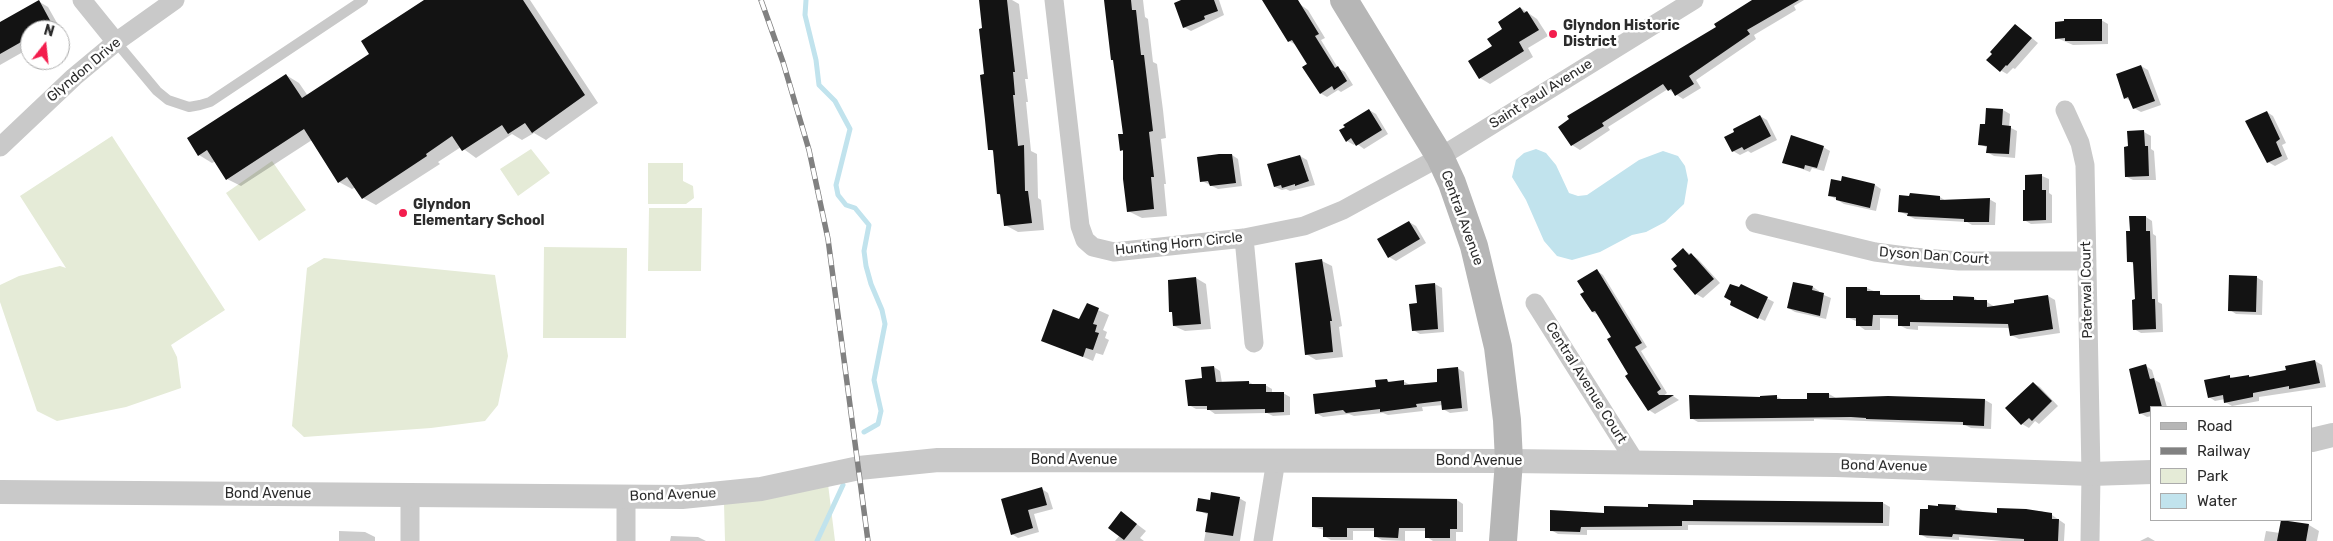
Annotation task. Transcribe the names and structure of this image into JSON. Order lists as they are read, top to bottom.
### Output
{
  "streets": {
    "main road": ["Central Avenue"],
    "street": [
      "Glyndon Drive",
      "Saint Paul Avenue",
      "Hunting Horn Circle",
      "Dyson Dan Court",
      "Paterwal Court",
      "Central Avenue Court",
      "Bond Avenue"
    ]
  },
  "crossings": [
    ["Saint Paul Avenue", "Central Avenue"],
    ["Saint Paul Avenue", "Hunting Horn Circle"],
    ["Central Avenue", "Hunting Horn Circle"],
    ["Central Avenue", "Bond Avenue"],
    ["Dyson Dan Court", "Paterwal Court"],
    ["Paterwal Court", "Bond Avenue"],
    ["Central Avenue Court", "Bond Avenue"]
  ],
  "places": ["Glyndon Historic District", "Glyndon Elementary School"],
  "legend": [
    "Road",
    "Railway",
    "Park",
    "Water"
  ],
  "north": "top"
}
